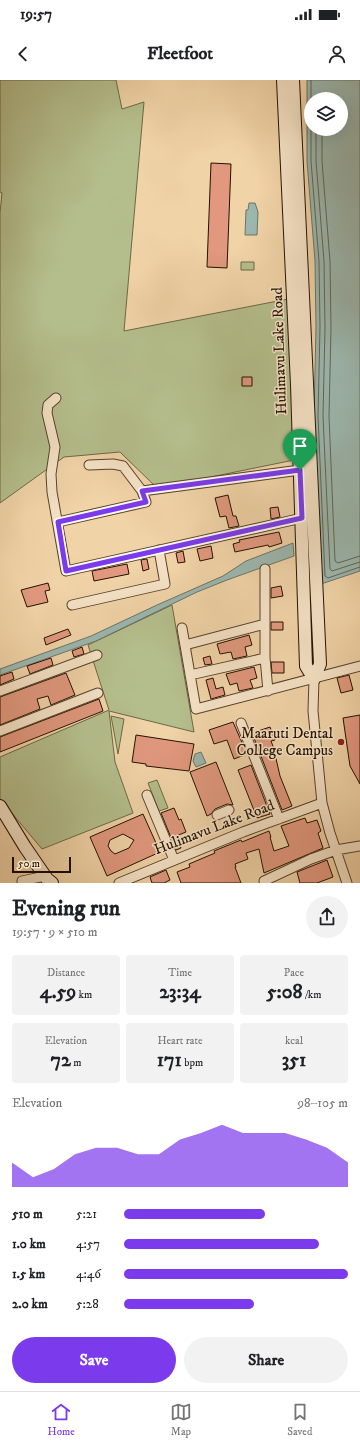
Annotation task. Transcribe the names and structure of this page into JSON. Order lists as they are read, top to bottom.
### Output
{
  "streets": {
    "main road": ["Hulimavu Lake Road"]
  },
  "places": ["Maaruti Dental College Campus"],
  "scale_bar": "50 m",
  "page": {
    "status": "19:57",
    "header": "Fleetfoot",
    "scale": "50 m",
    "heading": ["Evening run", "19:57 · 9 × 510 m"],
    "stats": [
      ["Distance", "4.59 km"],
      ["Time", "23:34"],
      ["Pace", "5:08 /km"],
      ["Elevation", "72 m"],
      ["Heart rate", "171 bpm"],
      ["kcal", "351"]
    ],
    "chart": ["Elevation", "98–105 m"],
    "list": [
      {
        "name": "510 m",
        "note": "5:21"
      },
      {
        "name": "1.0 km",
        "note": "4:57"
      },
      {
        "name": "1.5 km",
        "note": "4:46"
      },
      {
        "name": "2.0 km",
        "note": "5:28"
      }
    ],
    "buttons": ["Save", "Share"],
    "tabs": ["Home", "Map", "Saved"]
  }
}
